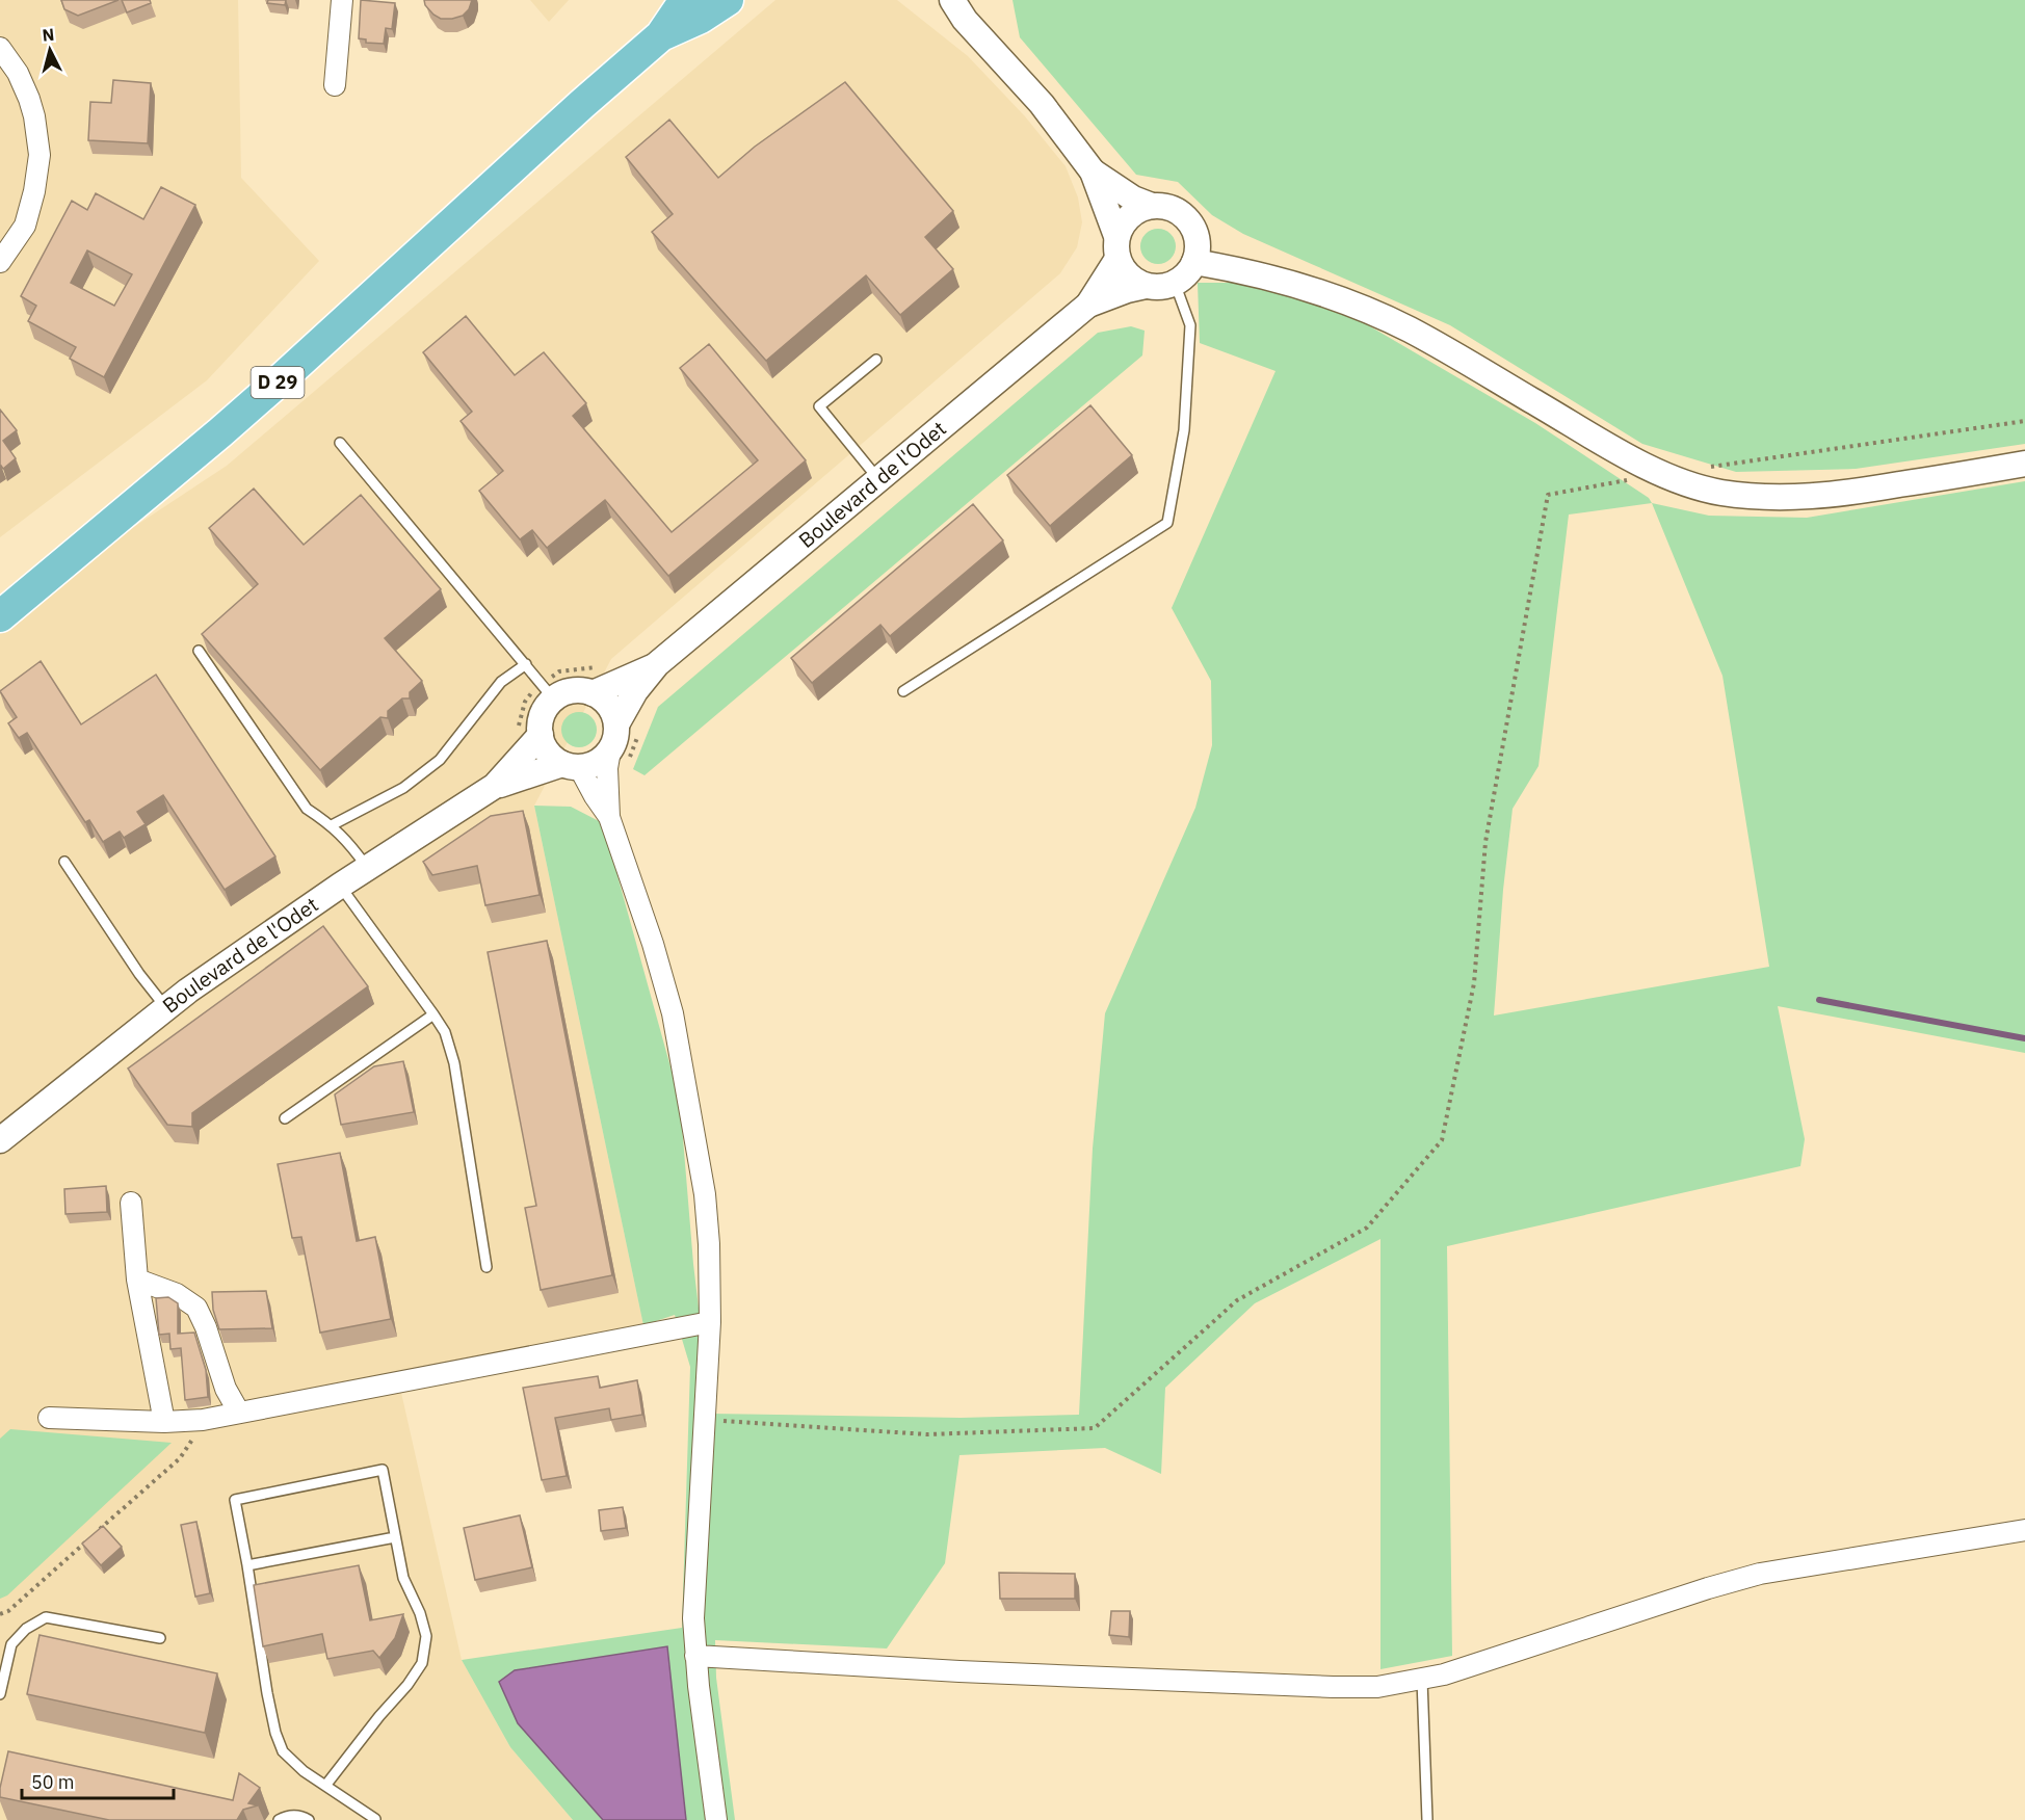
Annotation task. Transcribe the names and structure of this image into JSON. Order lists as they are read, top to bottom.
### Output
{
  "streets": {
    "main road": ["D 29"],
    "street": ["Boulevard de l'Odet"]
  },
  "scale_bar": "50 m",
  "north": "top"
}
